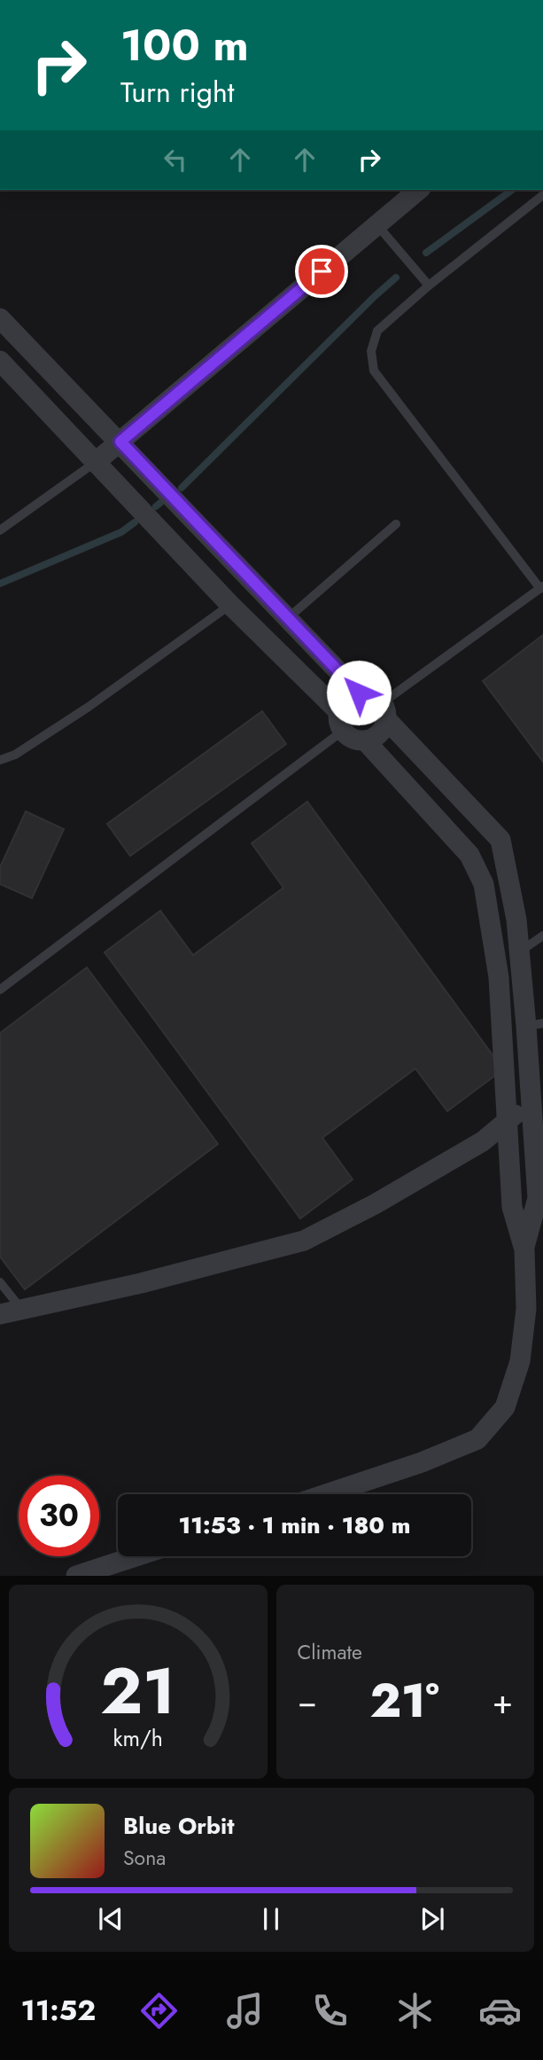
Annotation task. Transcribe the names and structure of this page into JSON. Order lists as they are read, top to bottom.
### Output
{
  "page": {
    "turn": ["100 m", "Turn right"],
    "limit": "30",
    "trip": "11:53 · 1 min · 180 m",
    "tile": "Climate",
    "heat": ["−", "21°", "+"],
    "song": ["Blue Orbit", "Sona"],
    "tabs": "11:52",
    "gauge": ["21", "km/h"]
  }
}
